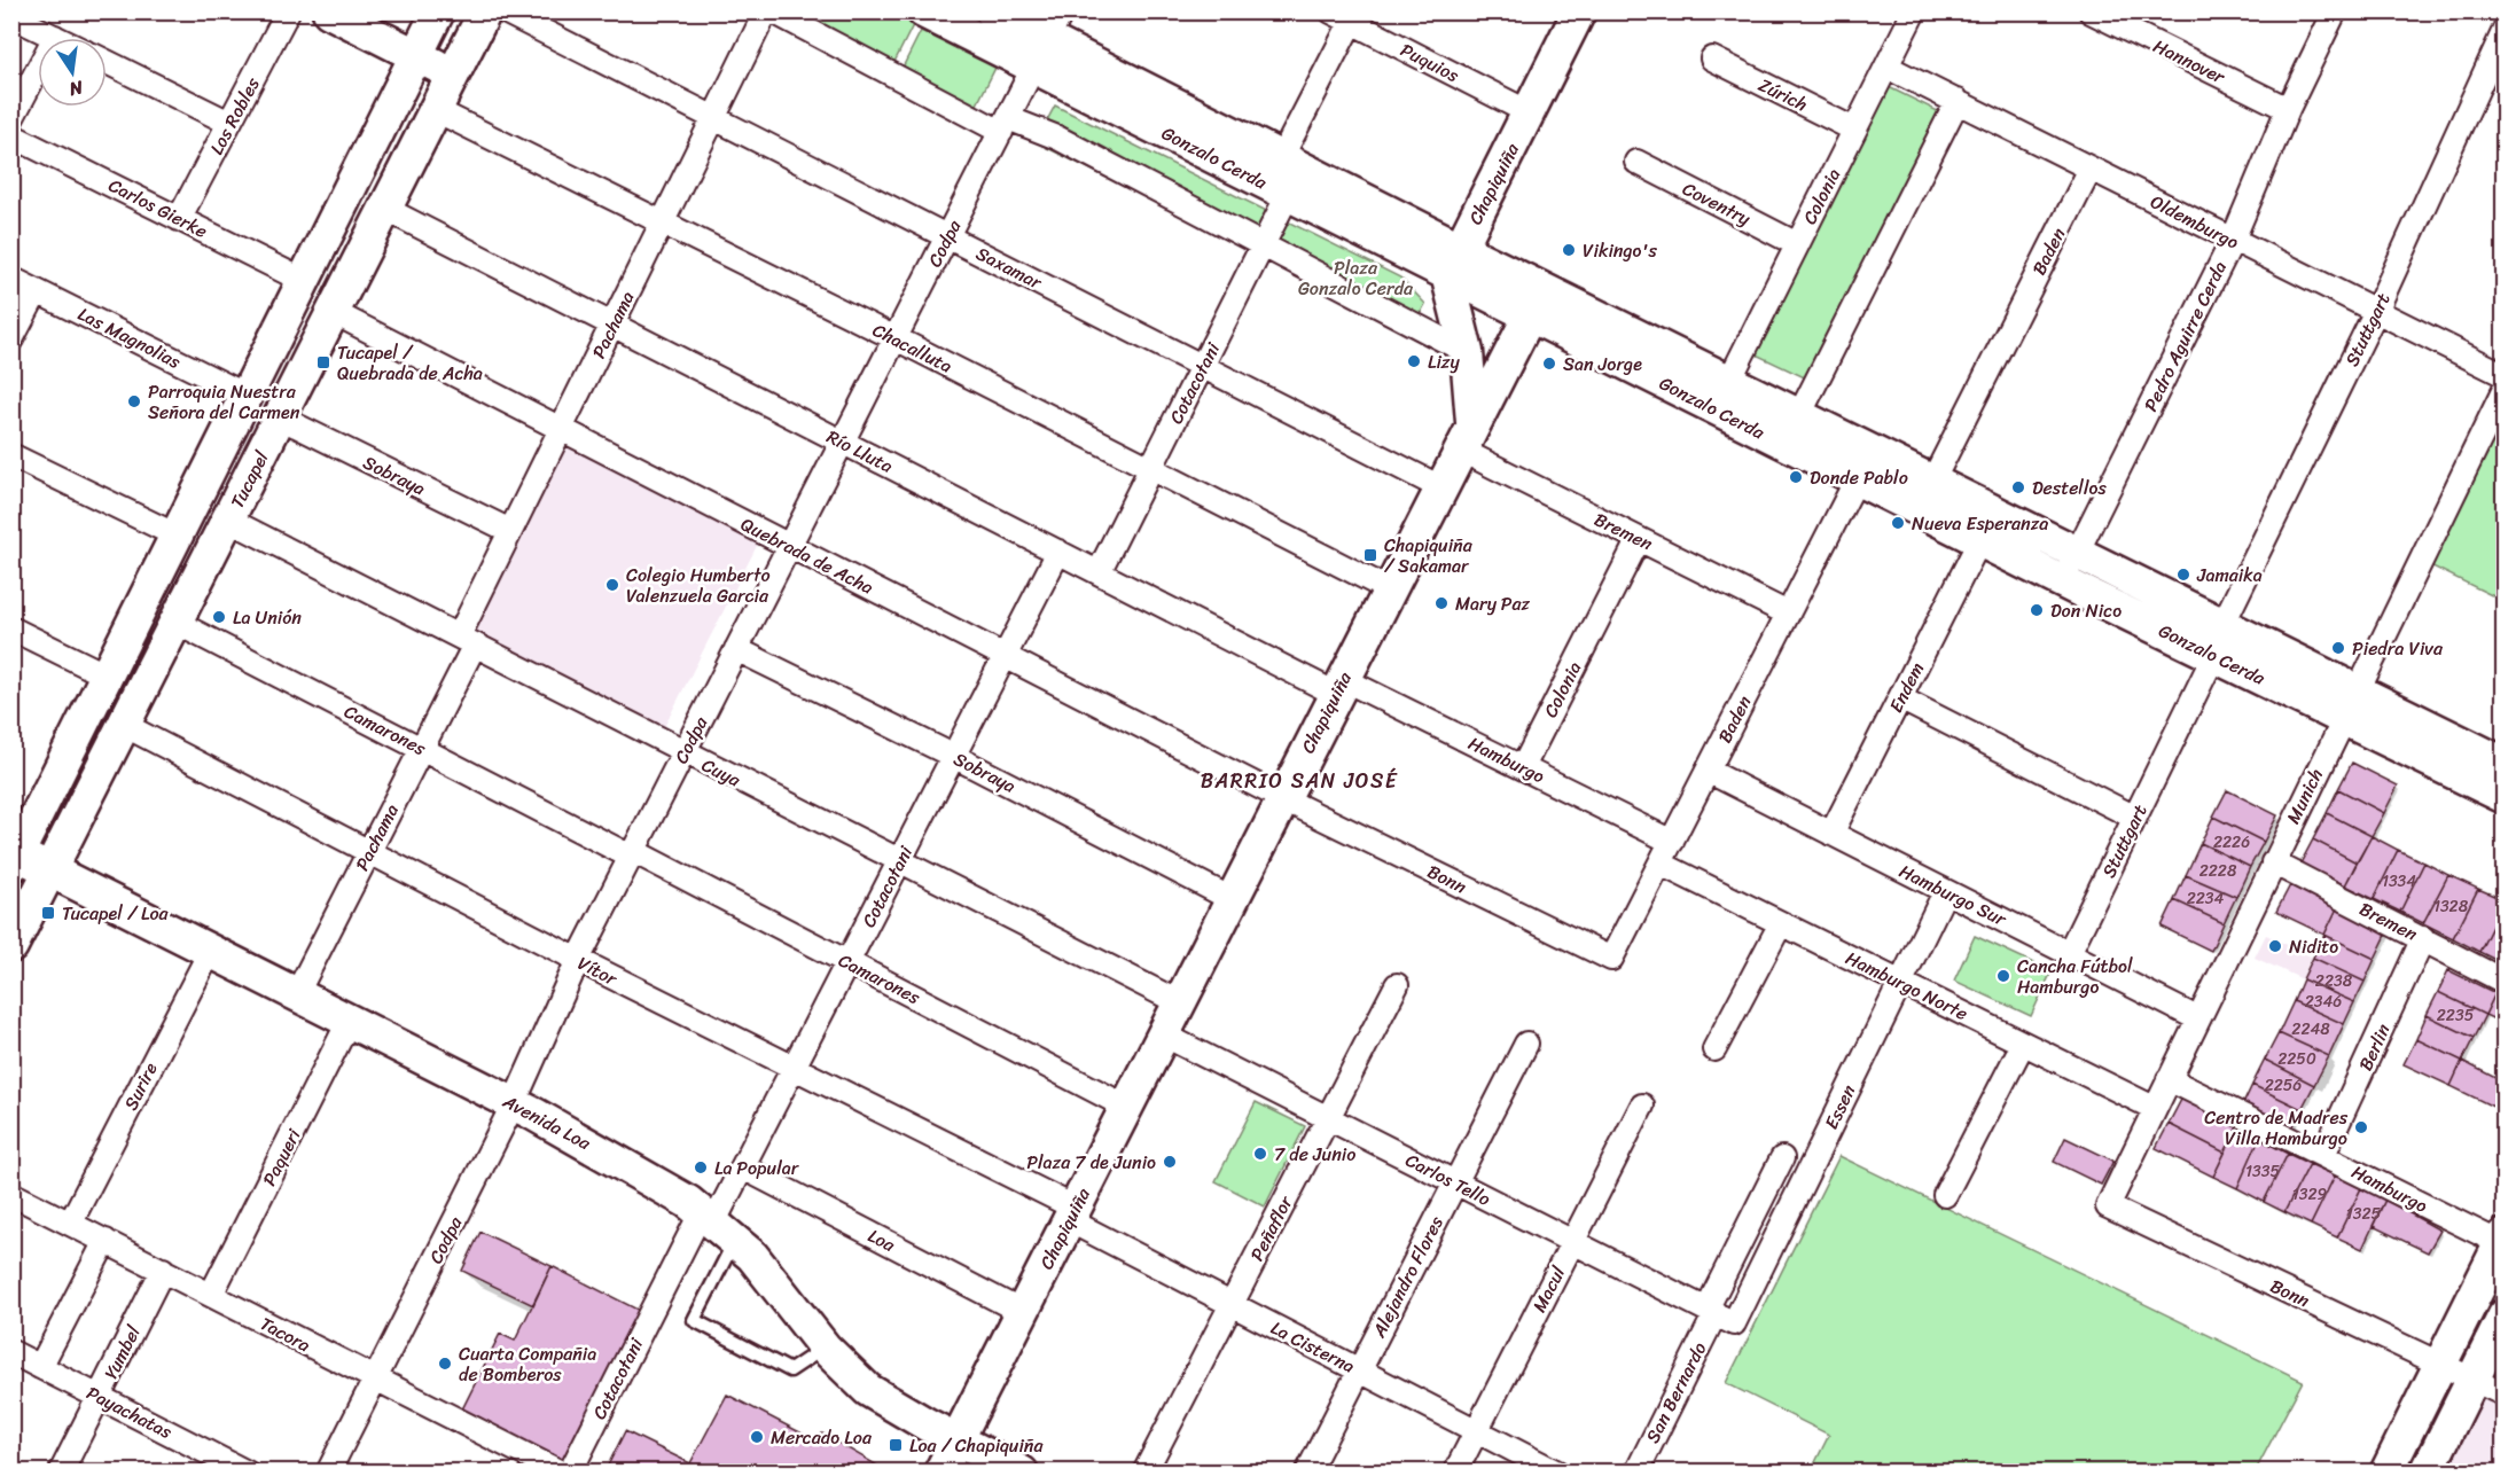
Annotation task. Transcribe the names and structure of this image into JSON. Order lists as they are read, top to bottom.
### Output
{
  "streets": {
    "street": [
      "Hannover",
      "Puquios",
      "Zúrich",
      "Los Robles",
      "Gonzalo Cerda",
      "Chapiquiña",
      "Colonia",
      "Coventry",
      "Carlos Gierke",
      "Oldemburgo",
      "Codpa",
      "Baden",
      "Saxamar",
      "Pachama",
      "Stuttgart",
      "Pedro Aguirre Cerda",
      "Las Magnolias",
      "Chacalluta",
      "Cotacotani",
      "Río Lluta",
      "Sobraya",
      "Tucapel",
      "Bremen",
      "Quebrada de Acha",
      "Endem",
      "Camarones",
      "Hamburgo",
      "Cuya",
      "Munich",
      "Bonn",
      "Hamburgo Sur",
      "Vítor",
      "Hamburgo Norte",
      "Berlin",
      "Surire",
      "Essen",
      "Avenida Loa",
      "Paqueri",
      "Carlos Tello",
      "Peñaflor",
      "Loa",
      "Alejandro Flores",
      "Macul",
      "Tacora",
      "La Cisterna",
      "Yumbel",
      "San Bernardo",
      "Payachatas"
    ]
  },
  "crossings": [
    ["Hannover", "Pedro Aguirre Cerda"],
    ["Puquios", "Chapiquiña"],
    ["Zúrich", "Colonia"],
    ["Los Robles", "Carlos Gierke"],
    ["Gonzalo Cerda", "Chapiquiña"],
    ["Gonzalo Cerda", "Colonia"],
    ["Gonzalo Cerda", "Codpa"],
    ["Gonzalo Cerda", "Baden"],
    ["Gonzalo Cerda", "Stuttgart"],
    ["Gonzalo Cerda", "Pedro Aguirre Cerda"],
    ["Gonzalo Cerda", "Cotacotani"],
    ["Gonzalo Cerda", "Endem"],
    ["Gonzalo Cerda", "Munich"],
    ["Chapiquiña", "Saxamar"],
    ["Chapiquiña", "Chacalluta"],
    ["Chapiquiña", "Río Lluta"],
    ["Chapiquiña", "Sobraya"],
    ["Chapiquiña", "Bremen"],
    ["Chapiquiña", "Quebrada de Acha"],
    ["Chapiquiña", "Camarones"],
    ["Chapiquiña", "Hamburgo"],
    ["Chapiquiña", "Cuya"],
    ["Chapiquiña", "Bonn"],
    ["Chapiquiña", "Vítor"],
    ["Chapiquiña", "Avenida Loa"],
    ["Chapiquiña", "Carlos Tello"],
    ["Chapiquiña", "Loa"],
    ["Chapiquiña", "La Cisterna"],
    ["Colonia", "Coventry"],
    ["Colonia", "Oldemburgo"],
    ["Colonia", "Bremen"],
    ["Colonia", "Hamburgo"],
    ["Carlos Gierke", "Tucapel"],
    ["Oldemburgo", "Baden"],
    ["Oldemburgo", "Stuttgart"],
    ["Oldemburgo", "Pedro Aguirre Cerda"],
    ["Codpa", "Saxamar"],
    ["Codpa", "Chacalluta"],
    ["Codpa", "Río Lluta"],
    ["Codpa", "Sobraya"],
    ["Codpa", "Quebrada de Acha"],
    ["Codpa", "Camarones"],
    ["Codpa", "Cuya"],
    ["Codpa", "Vítor"],
    ["Codpa", "Avenida Loa"],
    ["Codpa", "Tacora"],
    ["Baden", "Bremen"],
    ["Baden", "Hamburgo"],
    ["Baden", "Bonn"],
    ["Baden", "Hamburgo Sur"],
    ["Baden", "Hamburgo Norte"],
    ["Saxamar", "Pachama"],
    ["Saxamar", "Cotacotani"],
    ["Pachama", "Chacalluta"],
    ["Pachama", "Río Lluta"],
    ["Pachama", "Sobraya"],
    ["Pachama", "Quebrada de Acha"],
    ["Pachama", "Camarones"],
    ["Pachama", "Cuya"],
    ["Pachama", "Vítor"],
    ["Pachama", "Avenida Loa"],
    ["Stuttgart", "Hamburgo Sur"],
    ["Las Magnolias", "Tucapel"],
    ["Chacalluta", "Cotacotani"],
    ["Chacalluta", "Tucapel"],
    ["Cotacotani", "Río Lluta"],
    ["Cotacotani", "Sobraya"],
    ["Cotacotani", "Quebrada de Acha"],
    ["Cotacotani", "Camarones"],
    ["Cotacotani", "Cuya"],
    ["Cotacotani", "Vítor"],
    ["Cotacotani", "Avenida Loa"],
    ["Cotacotani", "Loa"],
    ["Río Lluta", "Tucapel"],
    ["Río Lluta", "Hamburgo"],
    ["Sobraya", "Tucapel"],
    ["Tucapel", "Quebrada de Acha"],
    ["Tucapel", "Camarones"],
    ["Tucapel", "Cuya"],
    ["Tucapel", "Vítor"],
    ["Tucapel", "Avenida Loa"],
    ["Bremen", "Munich"],
    ["Bremen", "Berlin"],
    ["Quebrada de Acha", "Bonn"],
    ["Endem", "Hamburgo Sur"],
    ["Hamburgo", "Munich"],
    ["Hamburgo", "Berlin"],
    ["Munich", "Bonn"],
    ["Munich", "Hamburgo Sur"],
    ["Munich", "Hamburgo Norte"],
    ["Hamburgo Sur", "Essen"],
    ["Vítor", "La Cisterna"],
    ["Hamburgo Norte", "Essen"],
    ["Surire", "Avenida Loa"],
    ["Surire", "Tacora"],
    ["Essen", "Carlos Tello"],
    ["Essen", "San Bernardo"],
    ["Avenida Loa", "Paqueri"],
    ["Paqueri", "Tacora"],
    ["Carlos Tello", "Peñaflor"],
    ["Carlos Tello", "Alejandro Flores"],
    ["Carlos Tello", "Macul"],
    ["Carlos Tello", "San Bernardo"],
    ["Peñaflor", "La Cisterna"],
    ["Alejandro Flores", "La Cisterna"],
    ["Macul", "La Cisterna"],
    ["Tacora", "Yumbel"],
    ["Yumbel", "Payachatas"]
  ],
  "districts": ["BARRIO SAN JOSÉ"],
  "parks": ["Plaza Gonzalo Cerda"],
  "places": {
    "other": [
      "Vikingo's",
      "Lizy",
      "San Jorge",
      "Parroquia Nuestra Señora del Carmen",
      "Donde Pablo",
      "Destellos",
      "Nueva Esperanza",
      "Jamaika",
      "Colegio Humberto Valenzuela Garcia",
      "Mary Paz",
      "Don Nico",
      "La Unión",
      "Piedra Viva",
      "Nidito",
      "Cancha Fútbol Hamburgo",
      "Centro de Madres Villa Hamburgo",
      "7 de Junio",
      "Plaza 7 de Junio",
      "La Popular",
      "Cuarta Compañia de Bomberos",
      "Mercado Loa"
    ],
    "transit": [
      "Tucapel / Quebrada de Acha",
      "Chapiquiña / Sakamar",
      "Tucapel / Loa",
      "Loa / Chapiquiña"
    ]
  },
  "house_numbers": [
    "2226",
    "2228",
    "1334",
    "2234",
    "1328",
    "2238",
    "2346",
    "2235",
    "2248",
    "2250",
    "2256",
    "1335",
    "1329",
    "1325"
  ],
  "north": "bottom"
}
